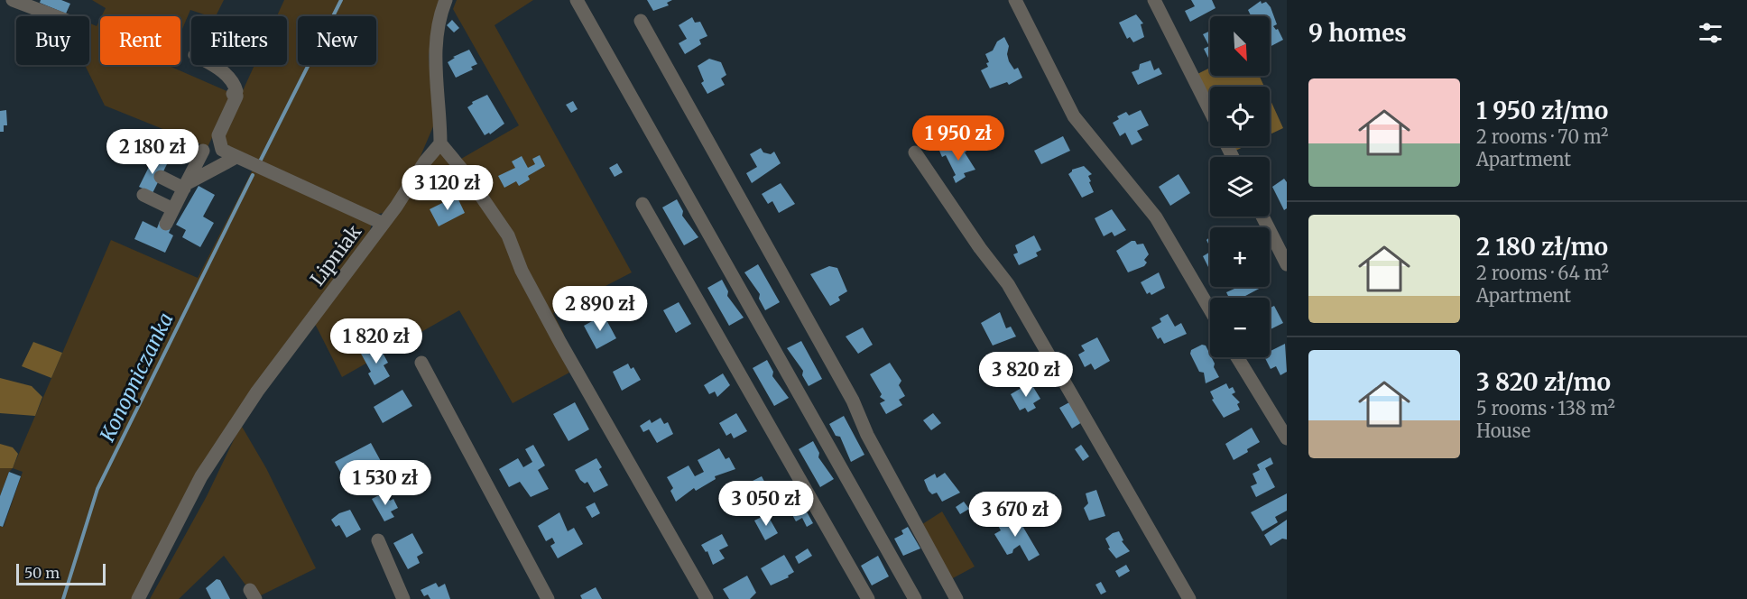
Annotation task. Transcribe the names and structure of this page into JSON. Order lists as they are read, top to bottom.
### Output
{
  "streets": {
    "street": ["Lipniak"]
  },
  "water": ["Konopniczanka"],
  "scale_bar": "50 m",
  "north": "bottom right",
  "page": {
    "heading": "9 homes",
    "map_buttons": ["+", "−"],
    "chip": [
      "Buy",
      "Rent",
      "Filters",
      "New"
    ],
    "list": [
      {
        "name": "1 950 zł/mo",
        "note": "2 rooms · 70 m² · Apartment"
      },
      {
        "name": "2 180 zł/mo",
        "note": "2 rooms · 64 m² · Apartment"
      },
      {
        "name": "3 820 zł/mo",
        "note": "5 rooms · 138 m² · House"
      }
    ],
    "price": [
      "1 950 zł",
      "2 180 zł",
      "3 120 zł",
      "2 890 zł",
      "1 820 zł",
      "3 820 zł",
      "1 530 zł",
      "3 050 zł",
      "3 670 zł"
    ],
    "scale": "50 m"
  }
}
